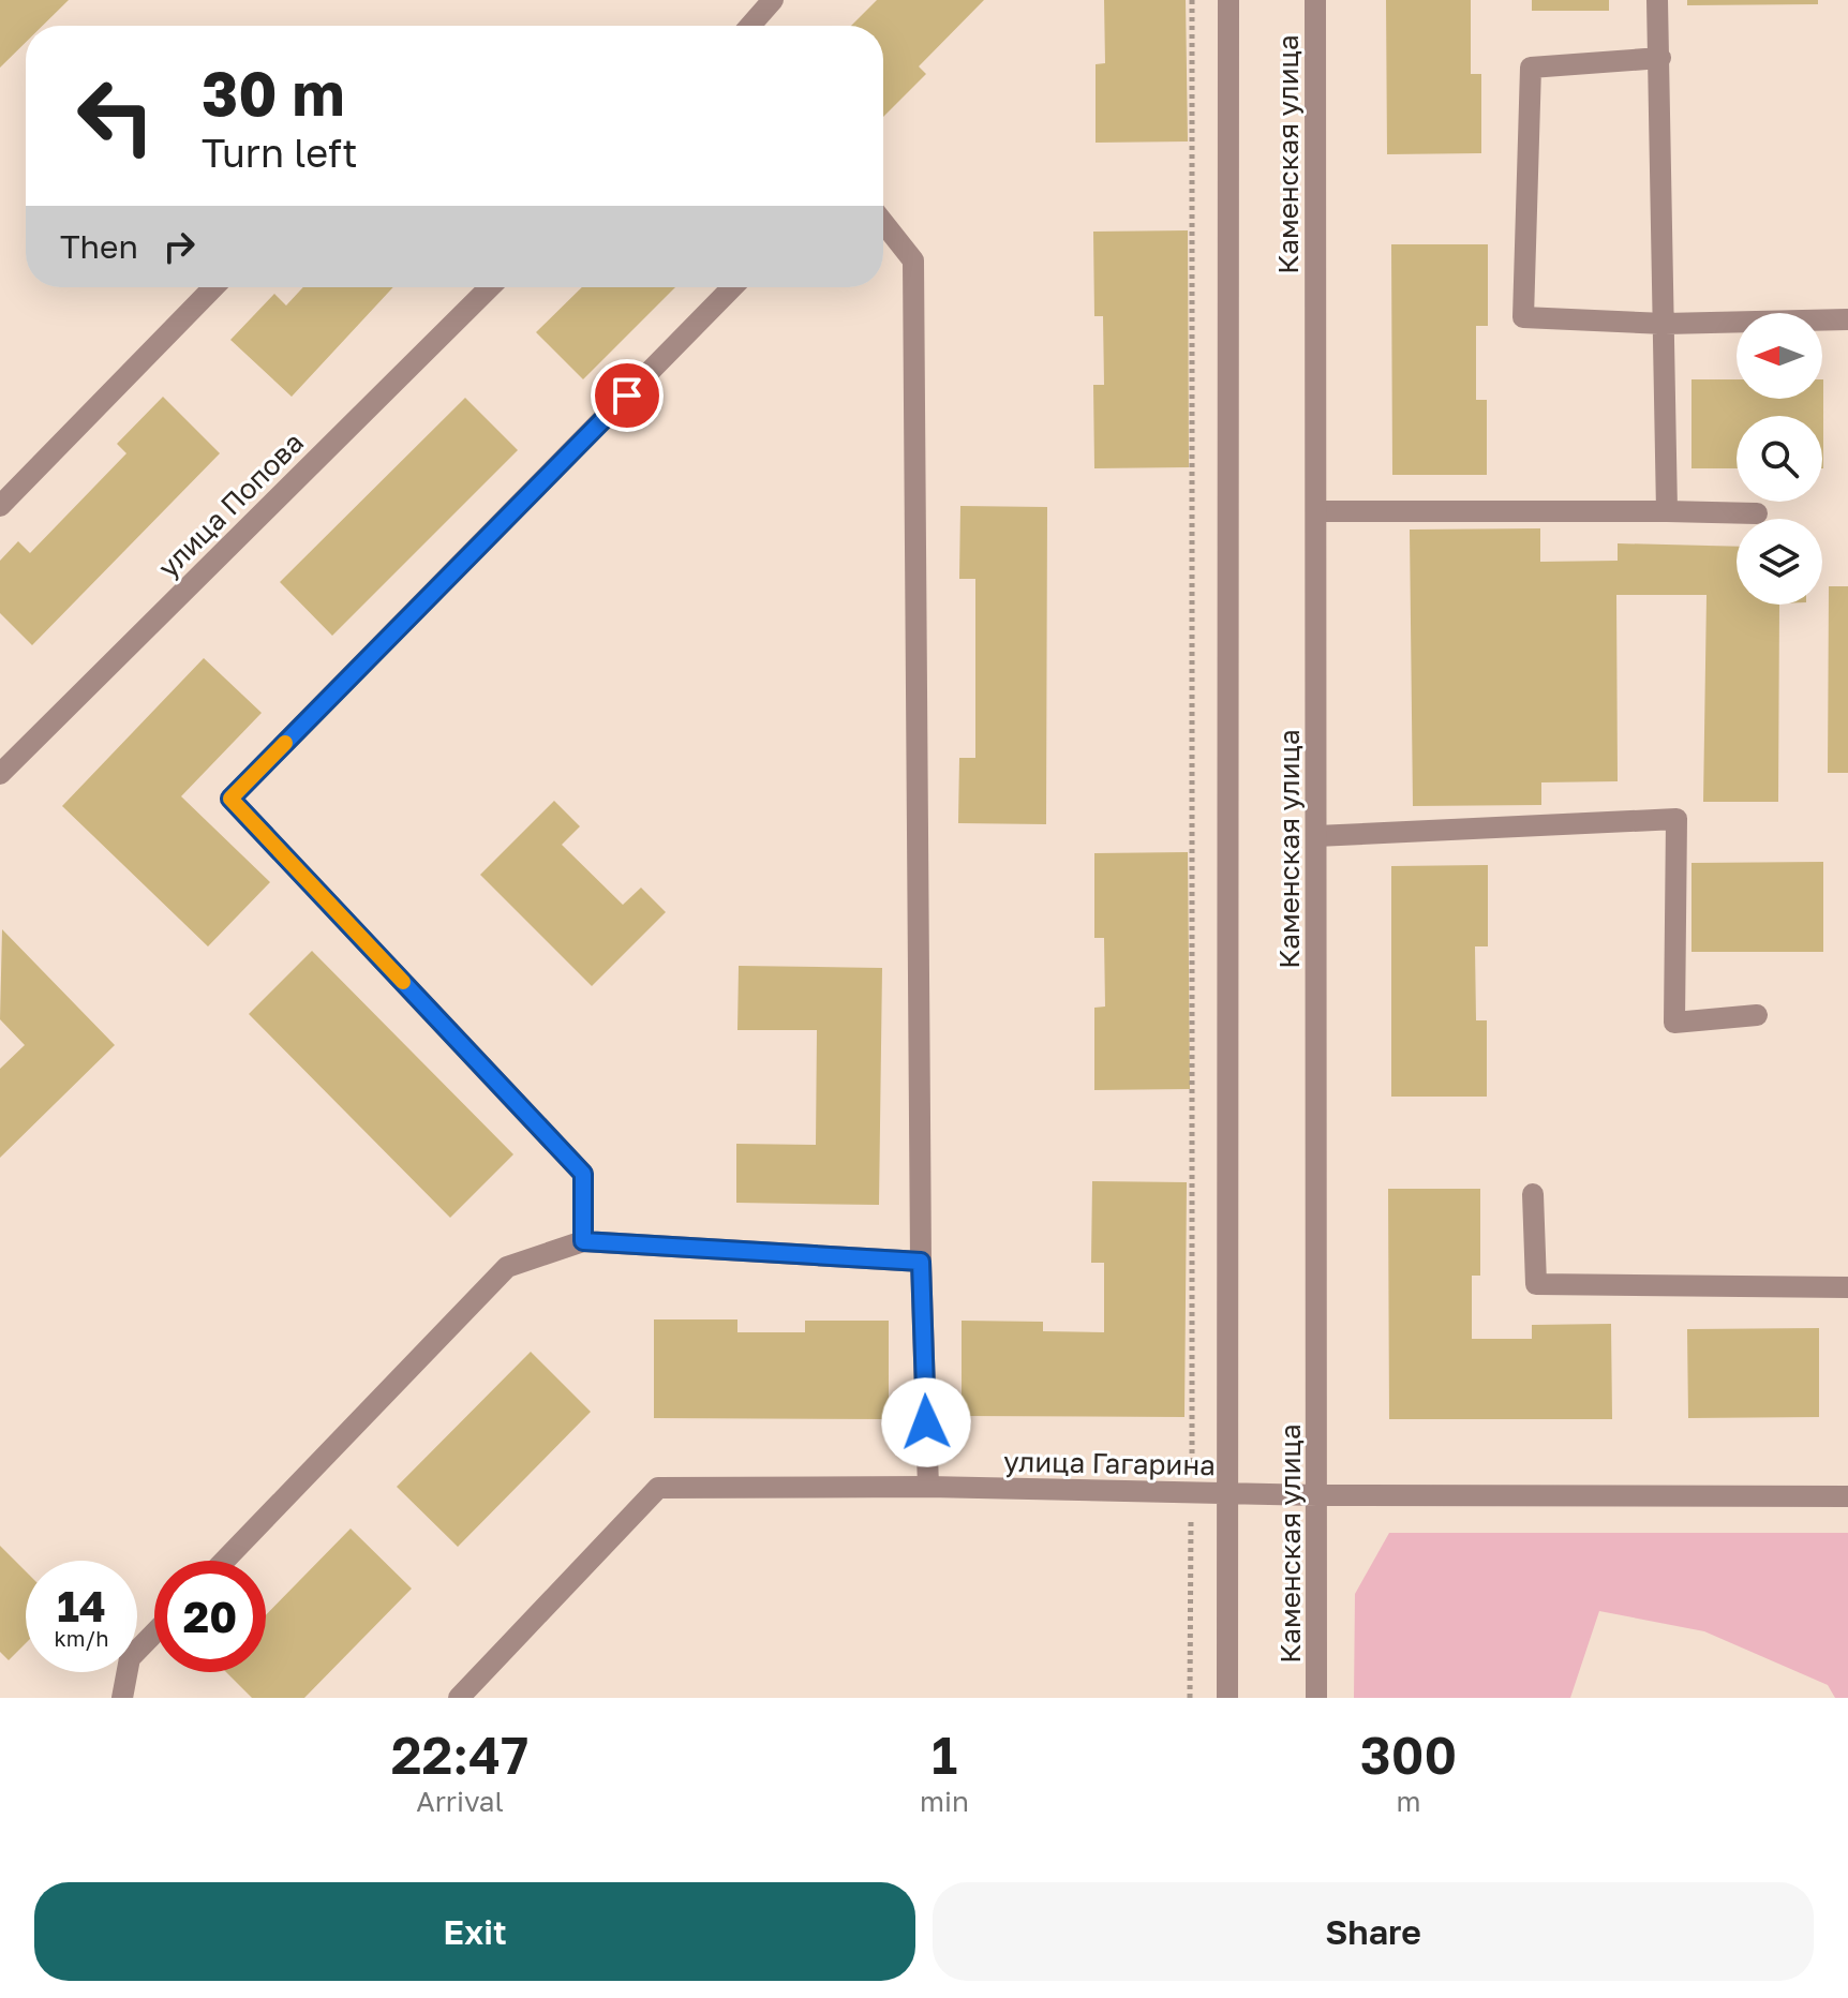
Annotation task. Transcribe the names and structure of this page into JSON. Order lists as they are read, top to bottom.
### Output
{
  "streets": {
    "street": ["Каменская улица", "улица Попова", "улица Гагарина"]
  },
  "crossings": [
    ["Каменская улица", "улица Гагарина"]
  ],
  "north": "left",
  "page": {
    "turn": ["30 m", "Turn left"],
    "then": "Then",
    "speed": "14 km/h",
    "limit": "20",
    "eta": [
      "22:47",
      "Arrival",
      "1",
      "min",
      "300",
      "m"
    ],
    "buttons": ["Exit", "Share"]
  }
}
